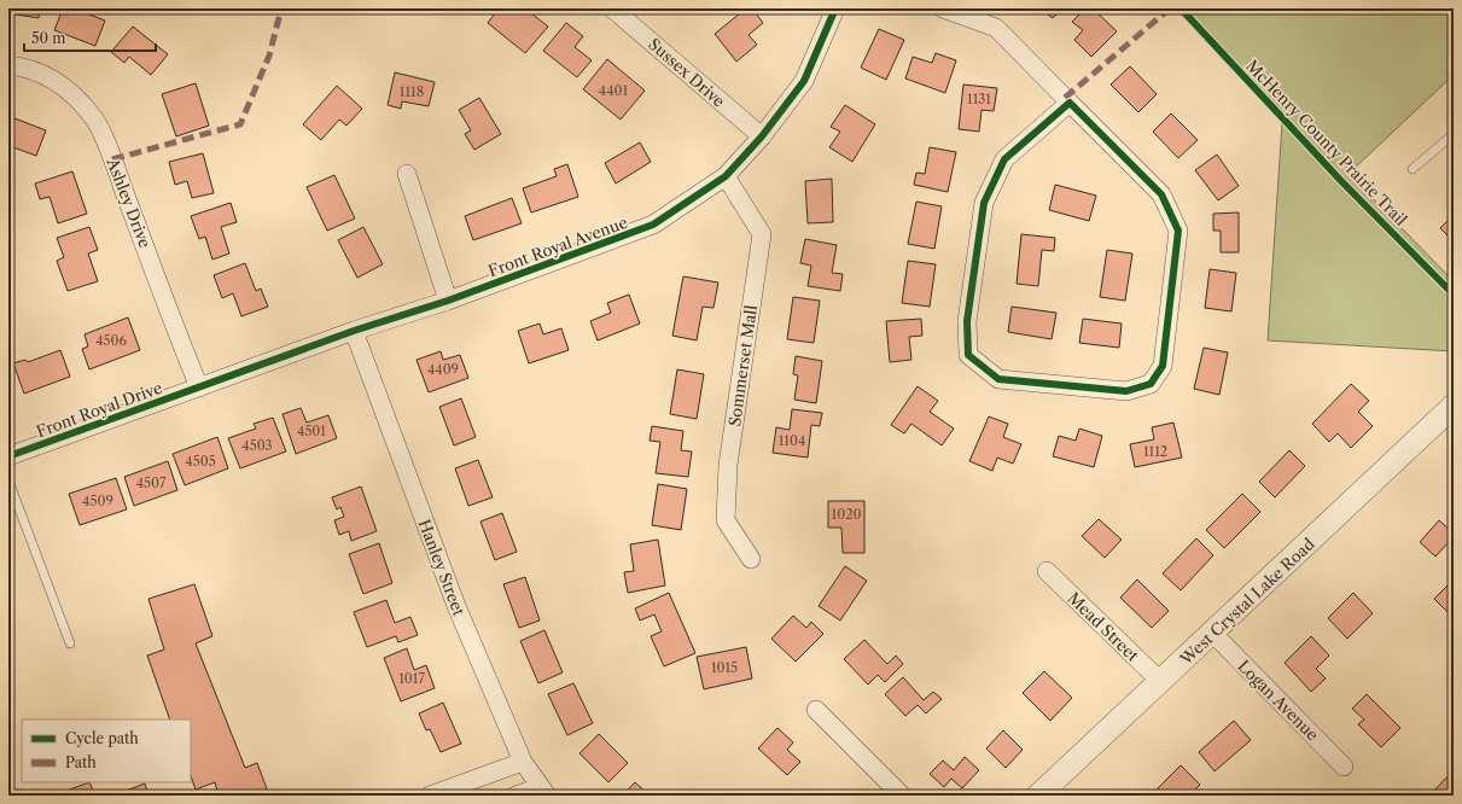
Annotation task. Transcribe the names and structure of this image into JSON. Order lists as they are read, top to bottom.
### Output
{
  "streets": {
    "street": [
      "Sussex Drive",
      "Ashley Drive",
      "Front Royal Avenue",
      "Sommerset Mall",
      "Front Royal Drive",
      "Hanley Street",
      "West Crystal Lake Road",
      "Mead Street",
      "Logan Avenue"
    ],
    "cycle path": ["McHenry County Prairie Trail"]
  },
  "crossings": [
    ["Sussex Drive", "Front Royal Avenue"],
    ["Ashley Drive", "Front Royal Avenue"],
    ["Ashley Drive", "Front Royal Drive"],
    ["Front Royal Avenue", "Sommerset Mall"],
    ["Front Royal Avenue", "Front Royal Drive"],
    ["Front Royal Avenue", "Hanley Street"],
    ["West Crystal Lake Road", "Mead Street"],
    ["West Crystal Lake Road", "Logan Avenue"]
  ],
  "house_numbers": [
    "4401",
    "1118",
    "1131",
    "4506",
    "4409",
    "4501",
    "1104",
    "4503",
    "1112",
    "4505",
    "4507",
    "4509",
    "1020",
    "1015",
    "1017"
  ],
  "legend": ["Cycle path", "Path"],
  "scale_bar": "50 m"
}
